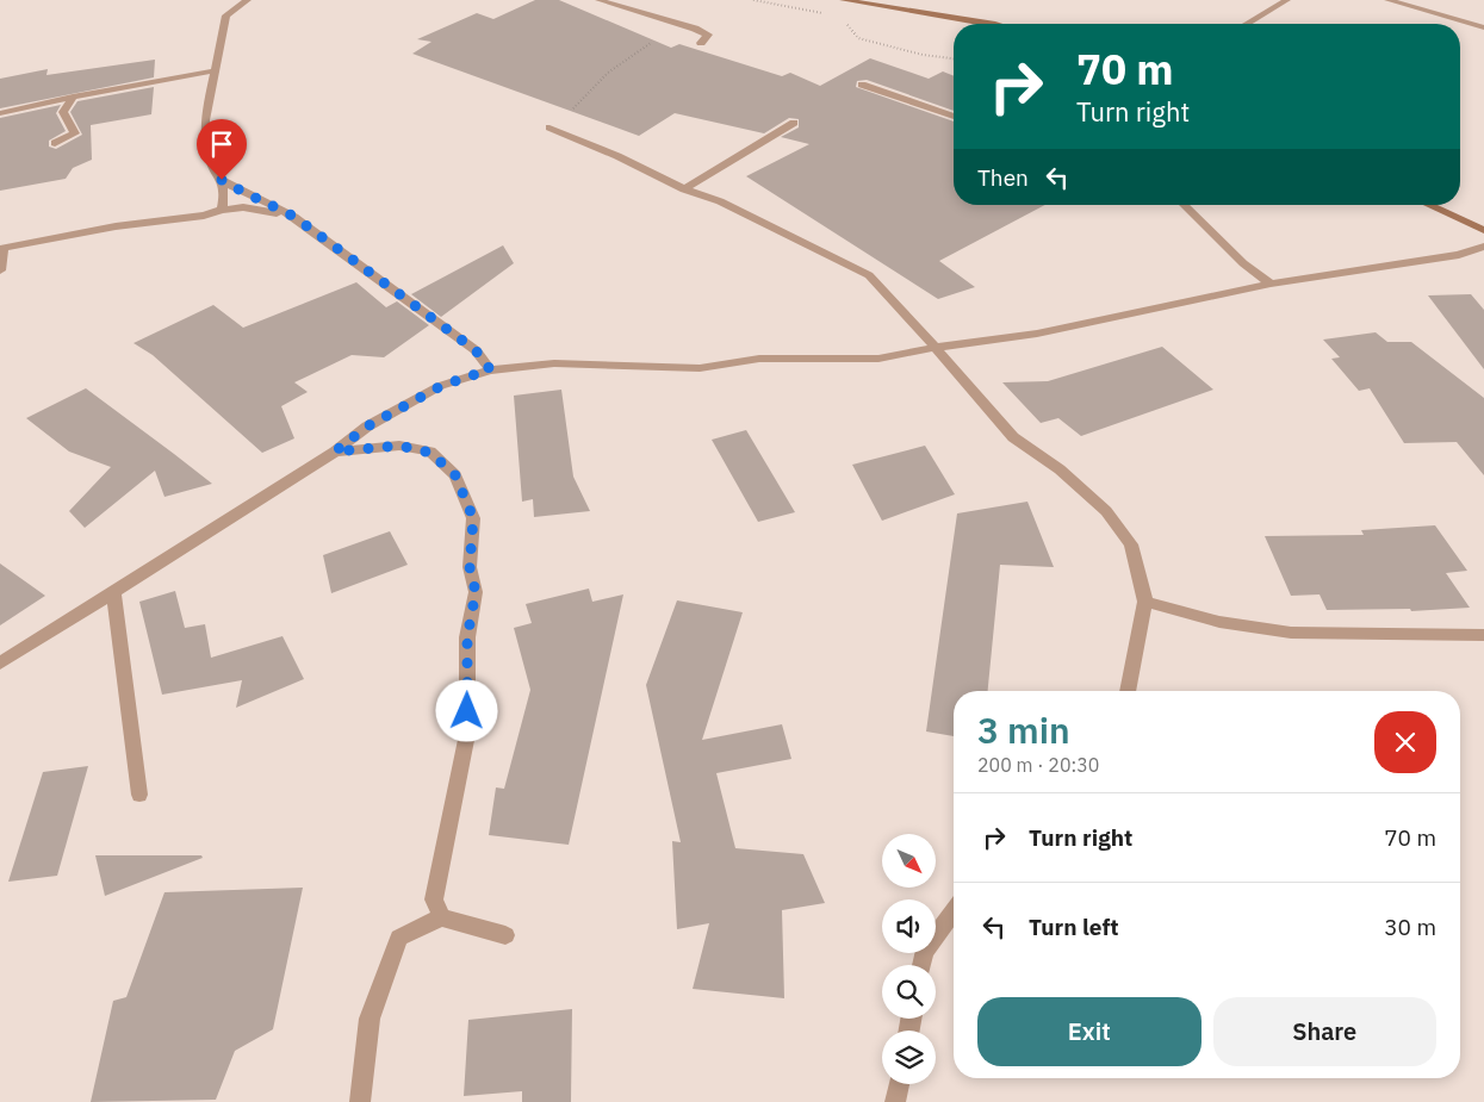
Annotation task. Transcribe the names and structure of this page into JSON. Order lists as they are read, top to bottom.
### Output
{
  "north": "bottom right",
  "page": {
    "turn": ["70 m", "Turn right"],
    "then": "Then",
    "heading": ["3 min", "200 m · 20:30"],
    "list": [
      {
        "name": "Turn right",
        "value": "70 m"
      },
      {
        "name": "Turn left",
        "value": "30 m"
      }
    ],
    "buttons": ["Exit", "Share"]
  }
}
